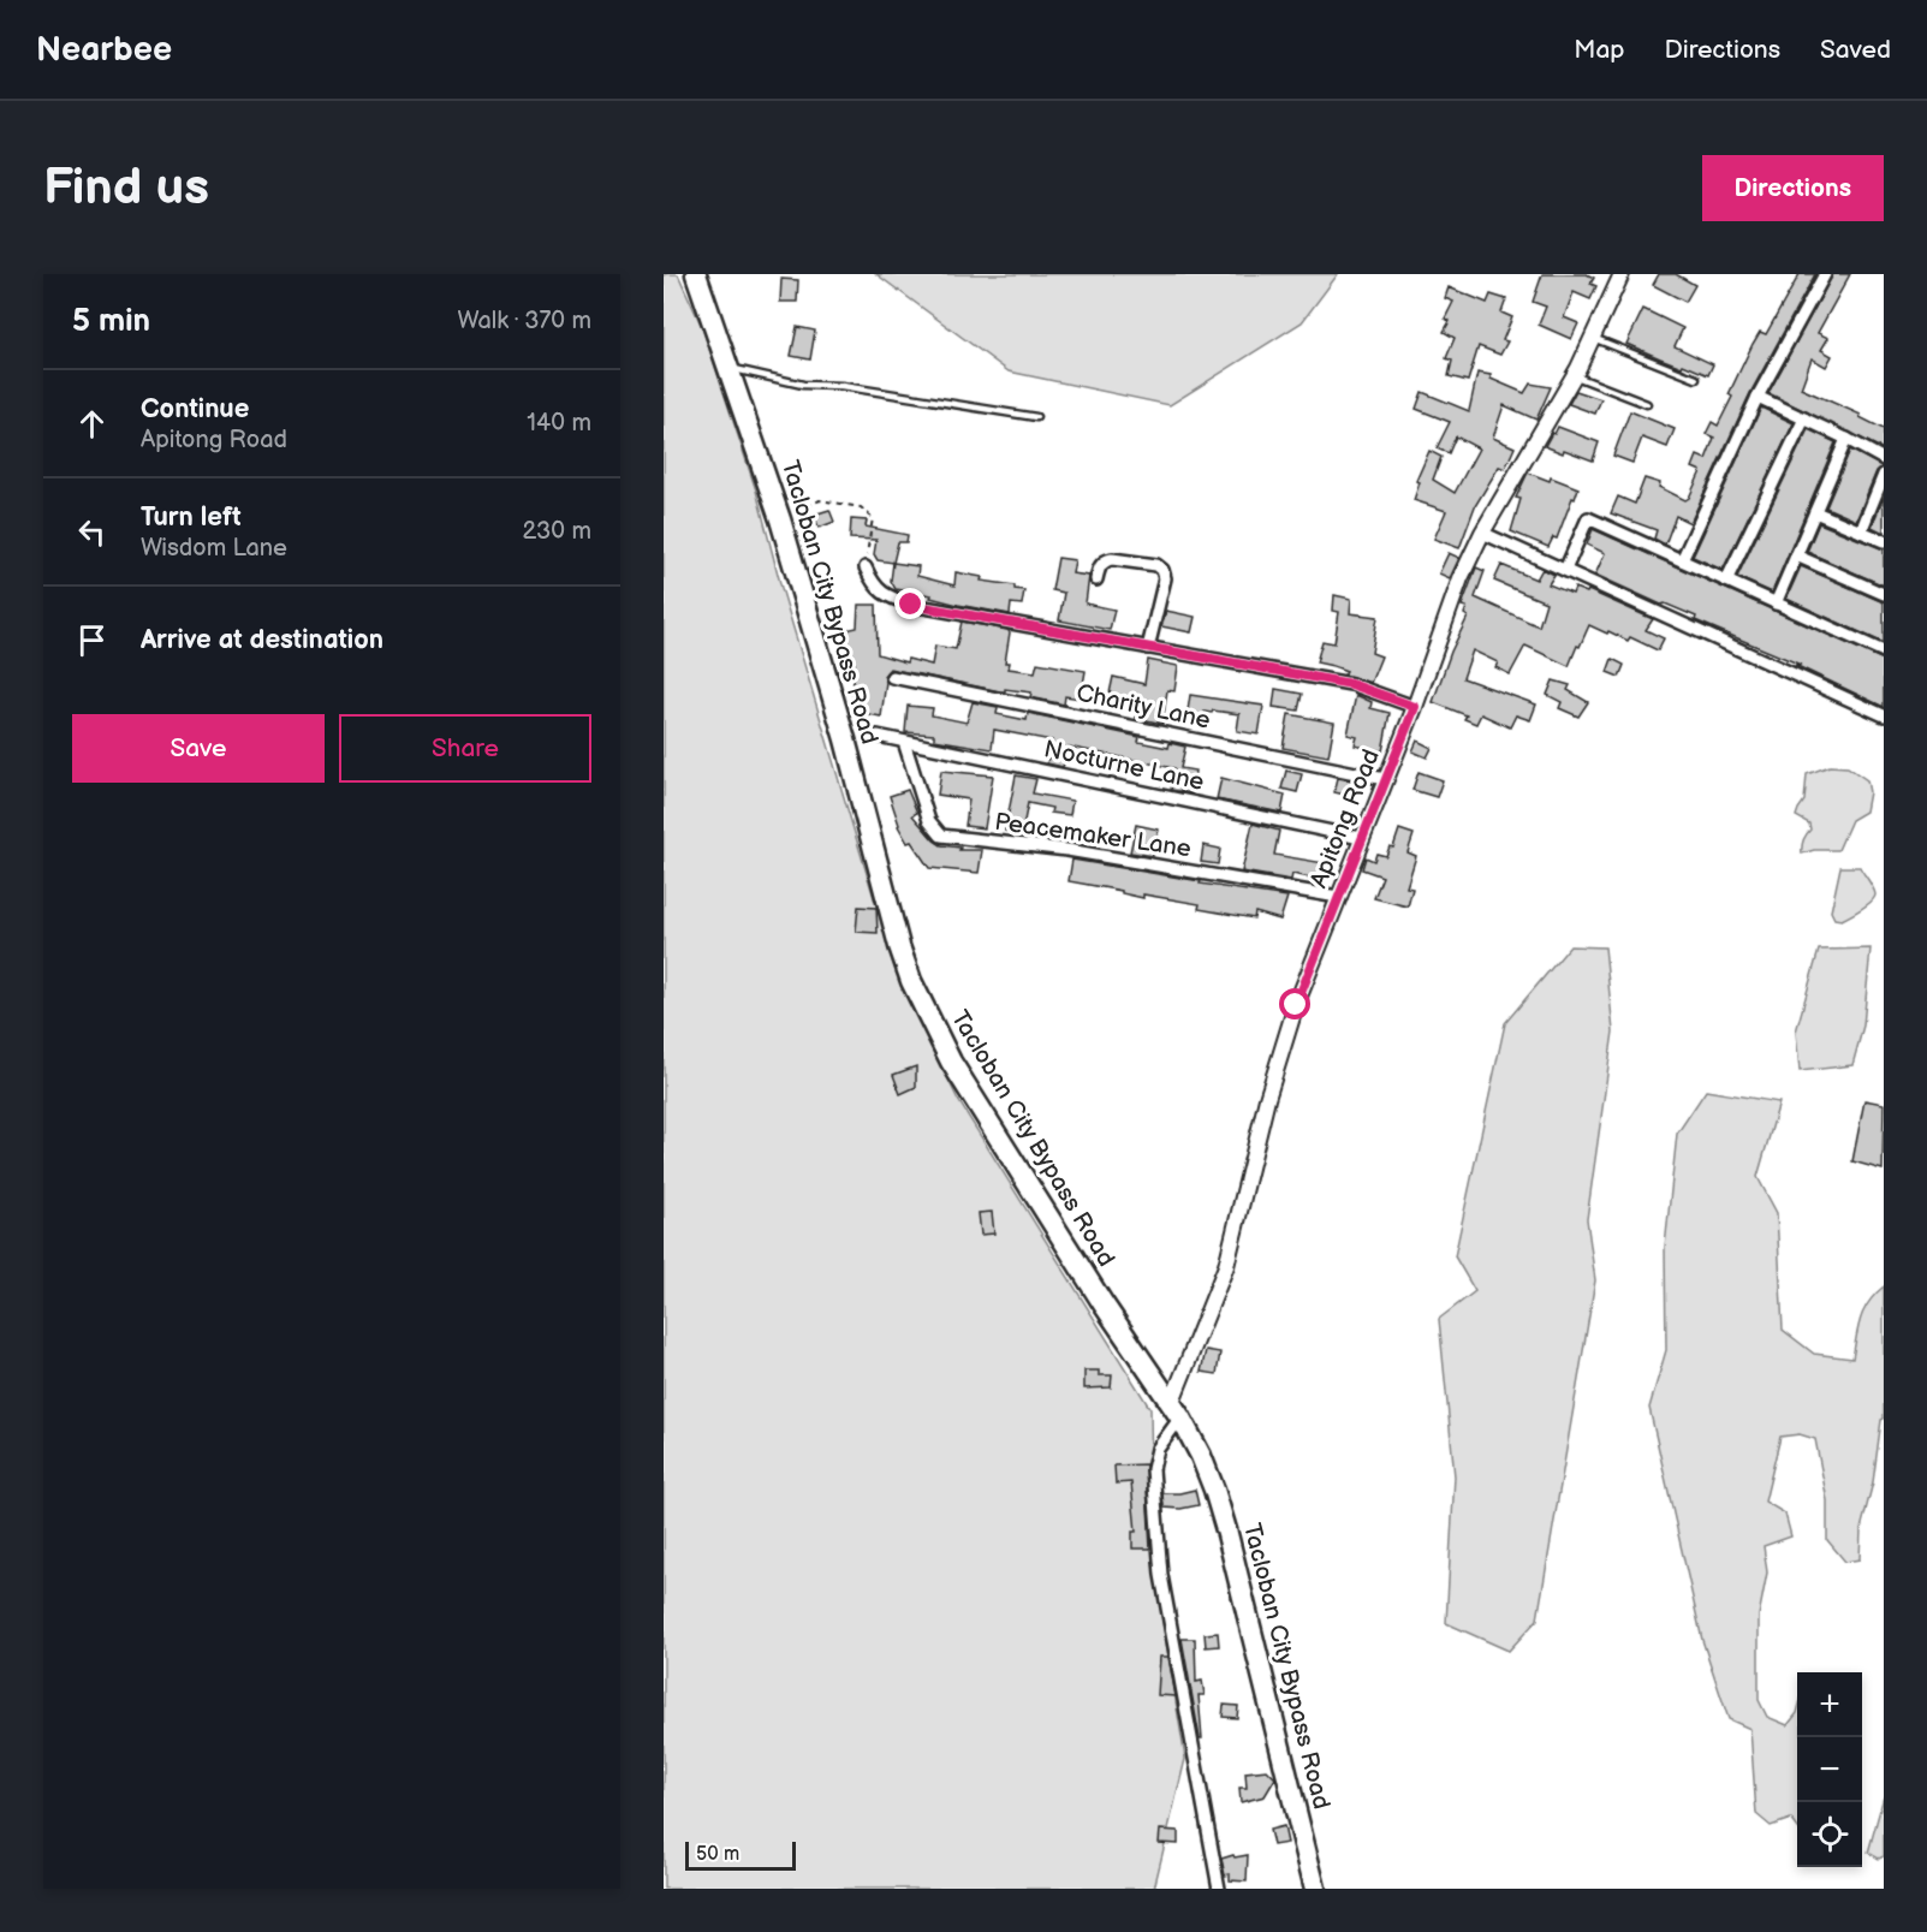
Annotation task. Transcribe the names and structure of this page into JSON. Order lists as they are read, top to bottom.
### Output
{
  "streets": {
    "highway": ["Tacloban City Bypass Road"],
    "street": [
      "Charity Lane",
      "Nocturne Lane",
      "Apitong Road",
      "Peacemaker Lane"
    ]
  },
  "crossings": [
    ["Tacloban City Bypass Road", "Apitong Road"],
    ["Charity Lane", "Apitong Road"],
    ["Nocturne Lane", "Apitong Road"],
    ["Nocturne Lane", "Peacemaker Lane"],
    ["Apitong Road", "Peacemaker Lane"]
  ],
  "scale_bar": "50 m",
  "page": {
    "header": "Nearbee",
    "nav": ["Map", "Directions", "Saved"],
    "buttons": [
      "Directions",
      ["Save", "Share"]
    ],
    "title": "Find us",
    "heading": ["5 min", "Walk · 370 m"],
    "list": [
      ["Continue", "Apitong Road", "140 m"],
      ["Turn left", "Wisdom Lane", "230 m"],
      "Arrive at destination"
    ],
    "map_buttons": ["+", "−"],
    "scale": "50 m"
  }
}
